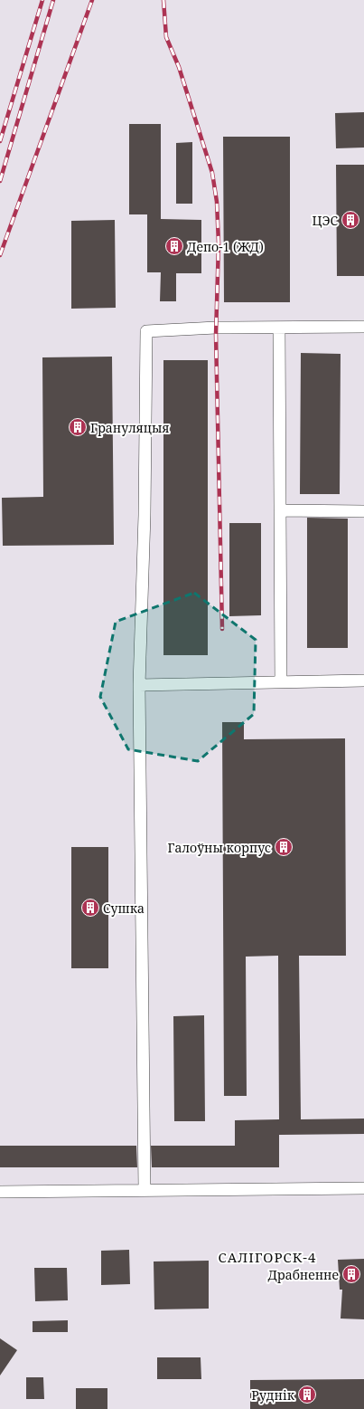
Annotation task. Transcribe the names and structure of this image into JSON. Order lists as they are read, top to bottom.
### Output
{
  "districts": ["САЛІГОРСК-4"],
  "places": {
    "building": [
      "ЦЭС",
      "Депо-1 (ЖД)",
      "Грануляцыя",
      "Галоўны корпус",
      "Сушка",
      "Драбненне",
      "Руднік"
    ]
  }
}
